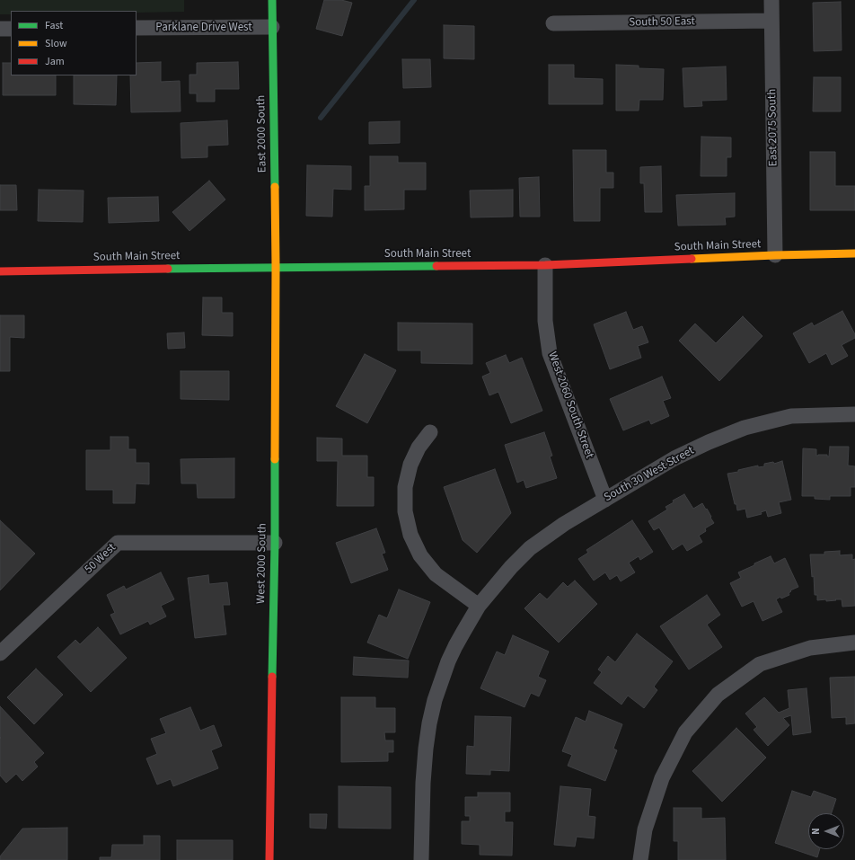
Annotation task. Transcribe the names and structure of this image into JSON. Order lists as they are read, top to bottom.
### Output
{
  "streets": {
    "street": [
      "South 50 East",
      "Parklane Drive West",
      "East 2075 South",
      "East 2000 South",
      "South Main Street",
      "West 2060 South Street",
      "South 30 West Street",
      "50 West",
      "West 2000 South"
    ]
  },
  "crossings": [
    ["South 50 East", "East 2075 South"],
    ["Parklane Drive West", "East 2000 South"],
    ["East 2075 South", "South Main Street"],
    ["East 2000 South", "South Main Street"],
    ["East 2000 South", "West 2000 South"],
    ["South Main Street", "West 2060 South Street"],
    ["South Main Street", "West 2000 South"],
    ["West 2060 South Street", "South 30 West Street"],
    ["50 West", "West 2000 South"]
  ],
  "legend": ["Fast", "Slow", "Jam"],
  "north": "left"
}
